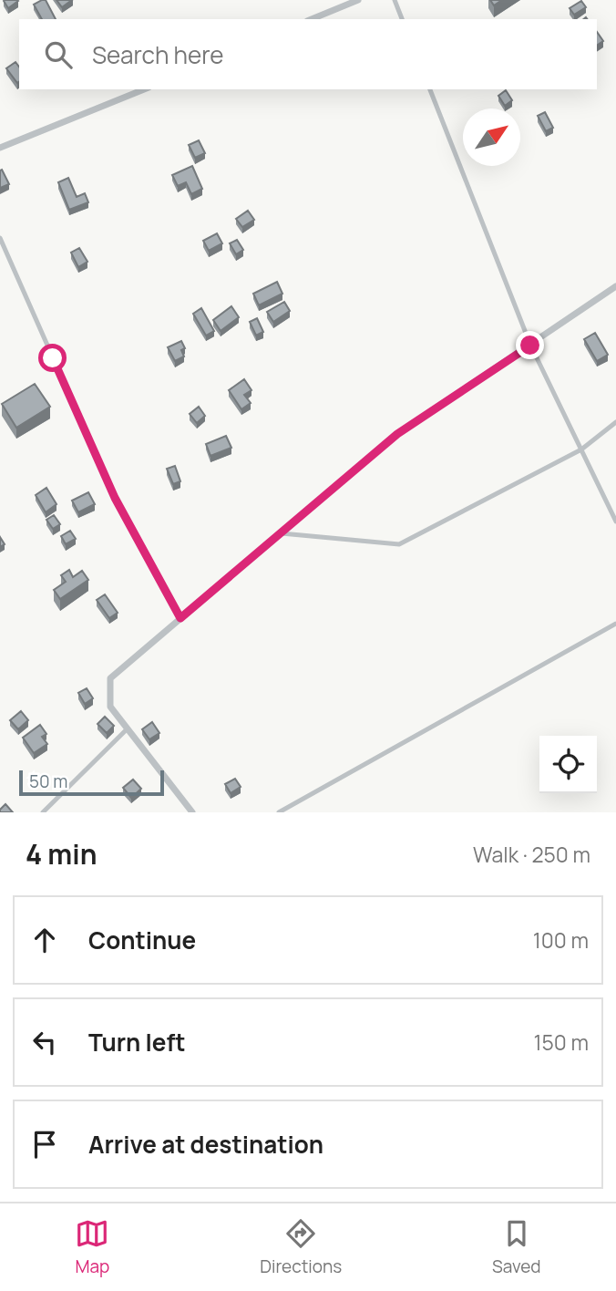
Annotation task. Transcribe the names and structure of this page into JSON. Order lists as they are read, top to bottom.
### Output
{
  "scale_bar": "50 m",
  "north": "top right",
  "page": {
    "search": "Search here",
    "scale": "50 m",
    "heading": ["4 min", "Walk · 250 m"],
    "list": [
      ["Continue", "100 m"],
      ["Turn left", "150 m"],
      "Arrive at destination"
    ],
    "nav": ["Map", "Directions", "Saved"]
  }
}
